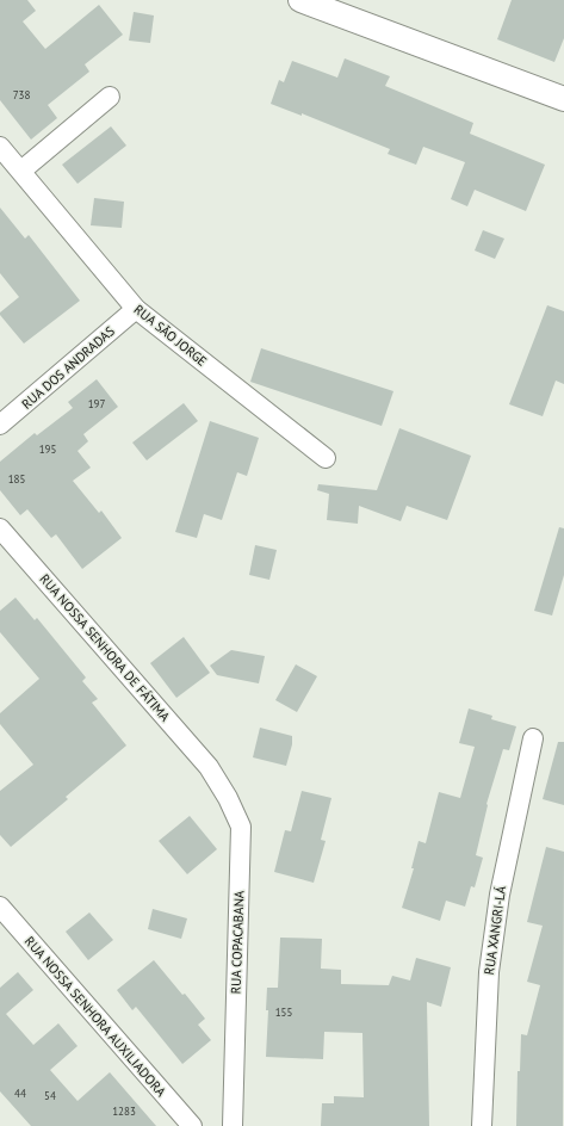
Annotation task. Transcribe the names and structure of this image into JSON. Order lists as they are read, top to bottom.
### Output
{
  "streets": {
    "street": [
      "RUA SÃO JORGE",
      "RUA DOS ANDRADAS",
      "RUA NOSSA SENHORA DE FÁTIMA",
      "RUA XANGRI-LÁ",
      "RUA COPACABANA",
      "RUA NOSSA SENHORA AUXILIADORA"
    ]
  },
  "crossings": [
    ["RUA SÃO JORGE", "RUA DOS ANDRADAS"],
    ["RUA NOSSA SENHORA DE FÁTIMA", "RUA COPACABANA"]
  ],
  "house_numbers": [
    "738",
    "197",
    "195",
    "185",
    "155",
    "44",
    "54",
    "1283"
  ]
}
